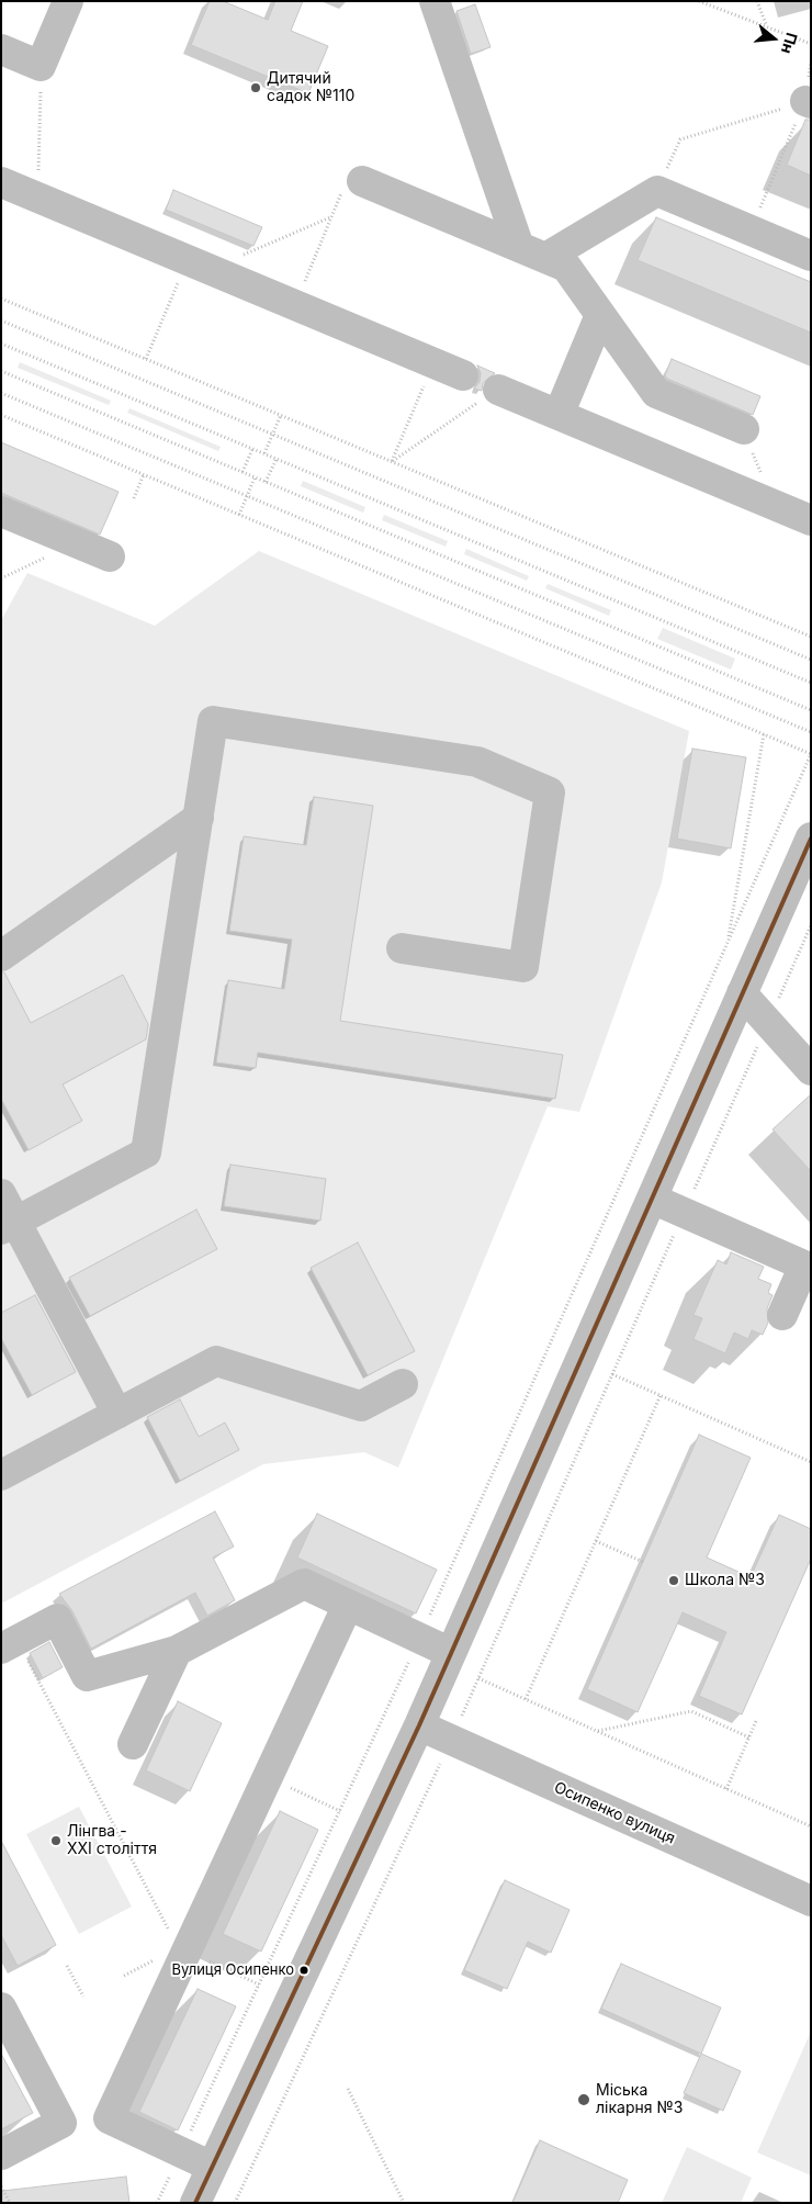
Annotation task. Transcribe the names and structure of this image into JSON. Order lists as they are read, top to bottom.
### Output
{
  "streets": {
    "street": ["Осипенко вулиця"]
  },
  "places": [
    "Дитячий садок №110",
    "Школа №3",
    "Лінгва - XXI століття",
    "Вулиця Осипенко",
    "Міська лікарня №3"
  ],
  "north": "right"
}
